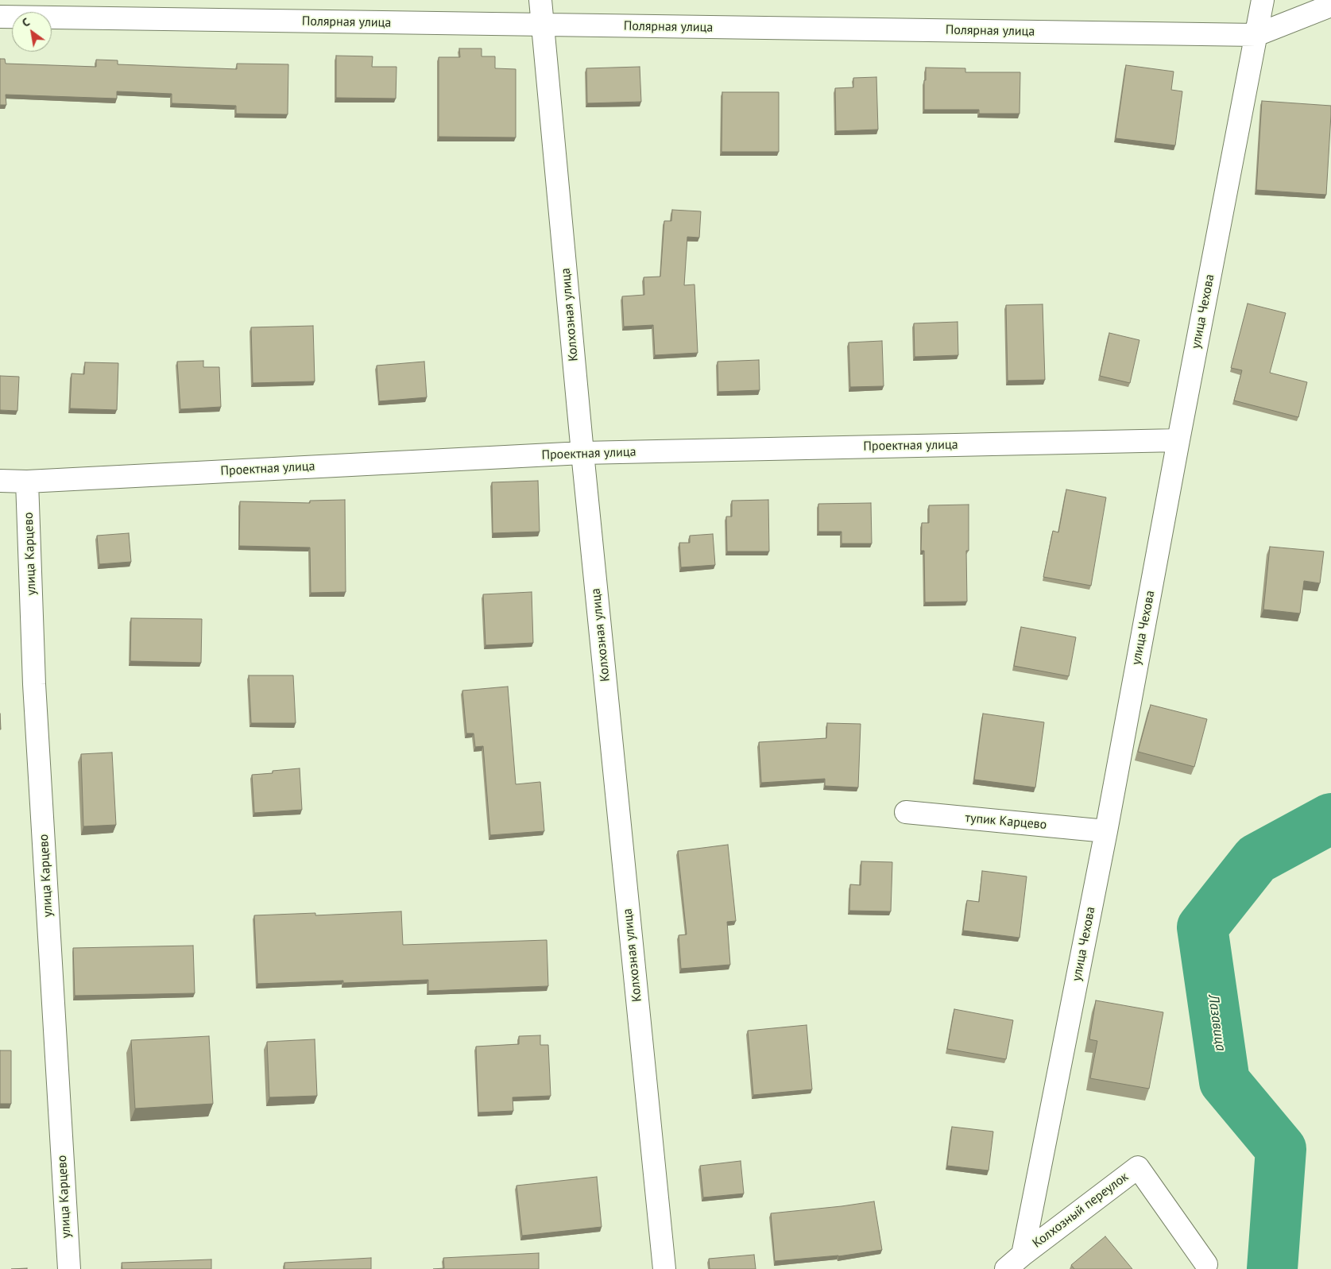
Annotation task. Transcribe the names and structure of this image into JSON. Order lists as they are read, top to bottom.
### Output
{
  "streets": {
    "street": [
      "Полярная улица",
      "улица Чехова",
      "Колхозная улица",
      "Проектная улица",
      "улица Карцево",
      "тупик Карцево",
      "Колхозный переулок"
    ]
  },
  "crossings": [
    ["Полярная улица", "улица Чехова"],
    ["Полярная улица", "Колхозная улица"],
    ["улица Чехова", "Проектная улица"],
    ["улица Чехова", "тупик Карцево"],
    ["улица Чехова", "Колхозный переулок"],
    ["Колхозная улица", "Проектная улица"],
    ["Проектная улица", "улица Карцево"]
  ],
  "water": ["Лазавица"],
  "north": "top left"
}
